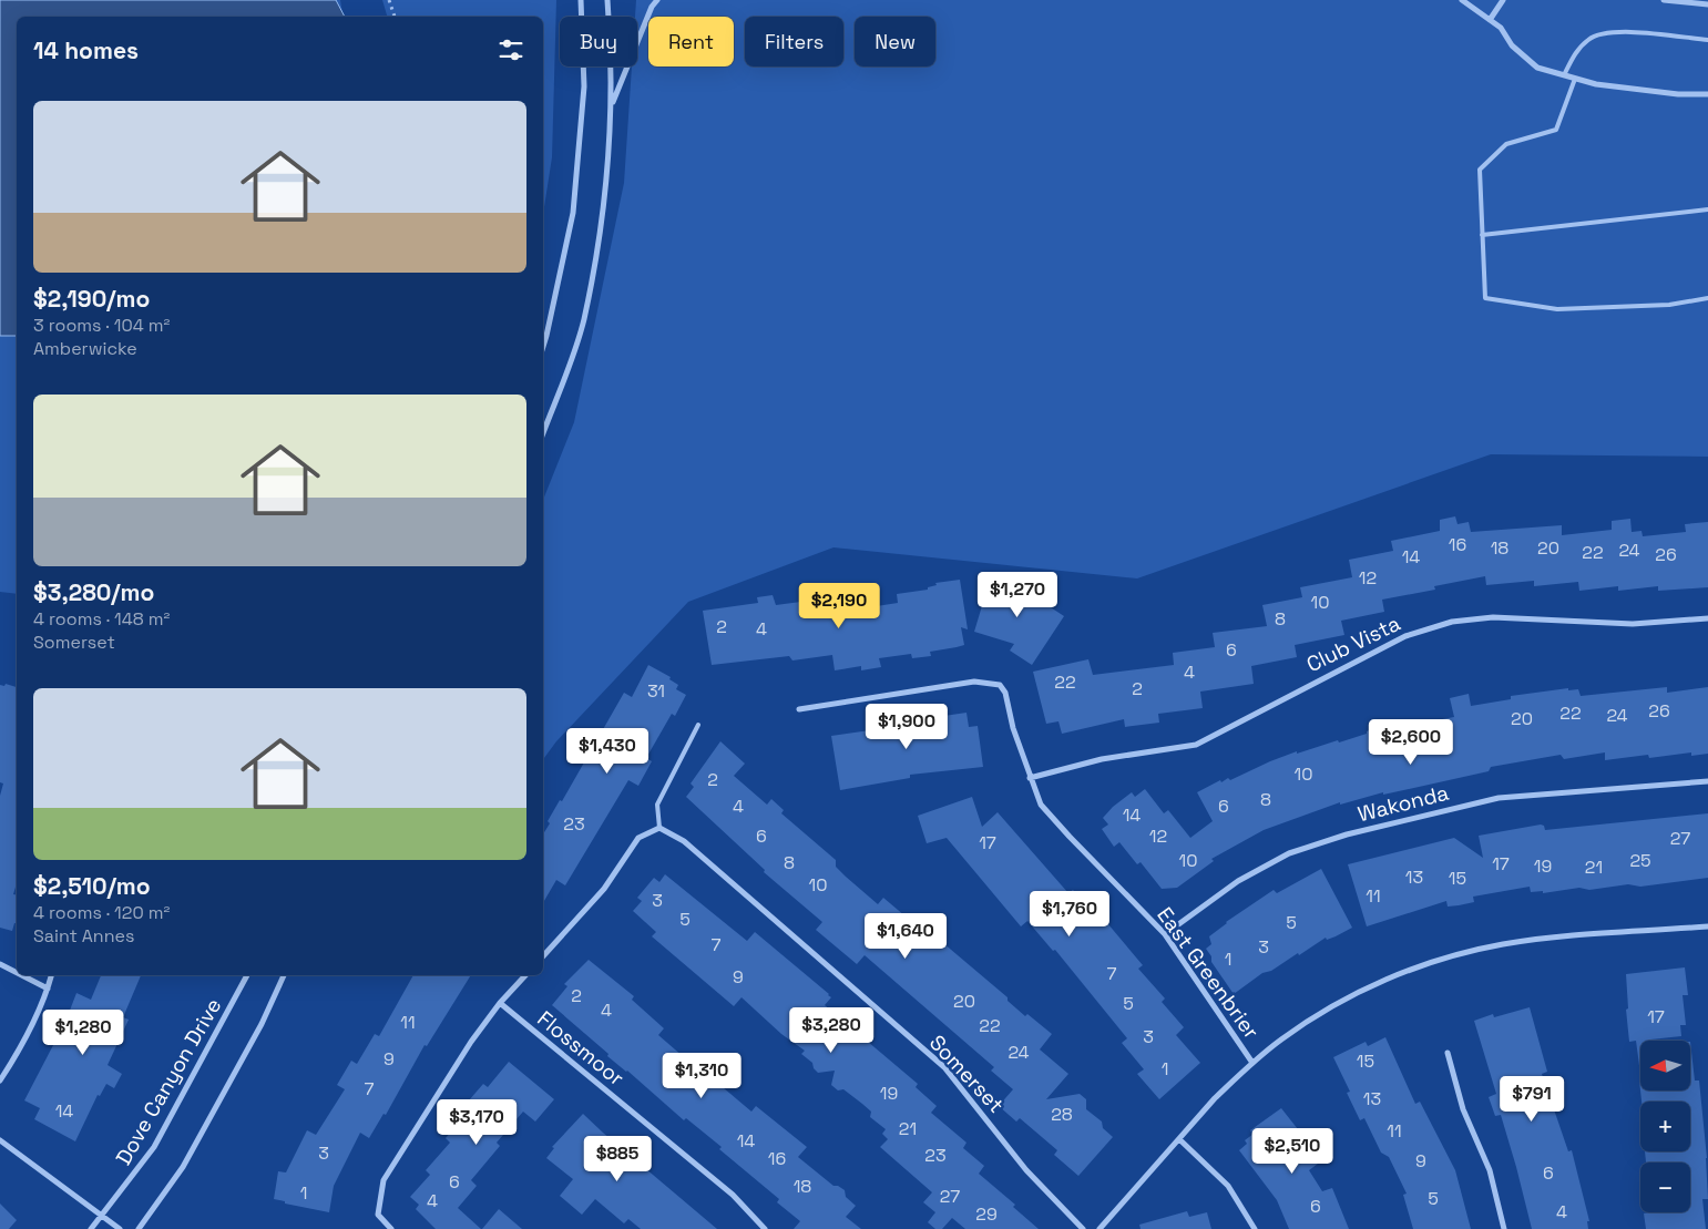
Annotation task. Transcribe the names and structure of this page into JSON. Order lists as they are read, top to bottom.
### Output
{
  "streets": {
    "street": [
      "Club Vista",
      "Wakonda",
      "East Greenbrier",
      "Flossmoor",
      "Somerset",
      "Dove Canyon Drive"
    ]
  },
  "crossings": [
    ["Club Vista", "East Greenbrier"],
    ["Wakonda", "East Greenbrier"]
  ],
  "house_numbers": [
    "16",
    "18",
    "20",
    "24",
    "22",
    "26",
    "14",
    "12",
    "10",
    "8",
    "2",
    "4",
    "6",
    "4",
    "22",
    "2",
    "31",
    "26",
    "22",
    "24",
    "20",
    "10",
    "2",
    "8",
    "4",
    "6",
    "14",
    "23",
    "6",
    "12",
    "27",
    "17",
    "10",
    "25",
    "8",
    "17",
    "19",
    "21",
    "13",
    "15",
    "10",
    "11",
    "3",
    "5",
    "5",
    "7",
    "3",
    "1",
    "7",
    "9",
    "2",
    "20",
    "5",
    "4",
    "17",
    "11",
    "22",
    "3",
    "24",
    "9",
    "15",
    "1",
    "7",
    "19",
    "13",
    "14",
    "28",
    "21",
    "11",
    "14",
    "3",
    "23",
    "16",
    "9",
    "6",
    "6",
    "18",
    "1",
    "27",
    "5",
    "4",
    "6",
    "4",
    "29"
  ],
  "north": "left",
  "page": {
    "chip": [
      "Buy",
      "Rent",
      "Filters",
      "New"
    ],
    "heading": "14 homes",
    "list": [
      {
        "name": "$2,190/mo",
        "note": "3 rooms · 104 m² · Amberwicke"
      },
      {
        "name": "$3,280/mo",
        "note": "4 rooms · 148 m² · Somerset"
      },
      {
        "name": "$2,510/mo",
        "note": "4 rooms · 120 m² · Saint Annes"
      }
    ],
    "price": [
      "$1,270",
      "$2,190",
      "$1,900",
      "$2,600",
      "$1,430",
      "$1,760",
      "$1,640",
      "$3,280",
      "$1,280",
      "$1,310",
      "$791",
      "$3,170",
      "$2,510",
      "$885"
    ],
    "map_buttons": ["+", "−"]
  }
}
